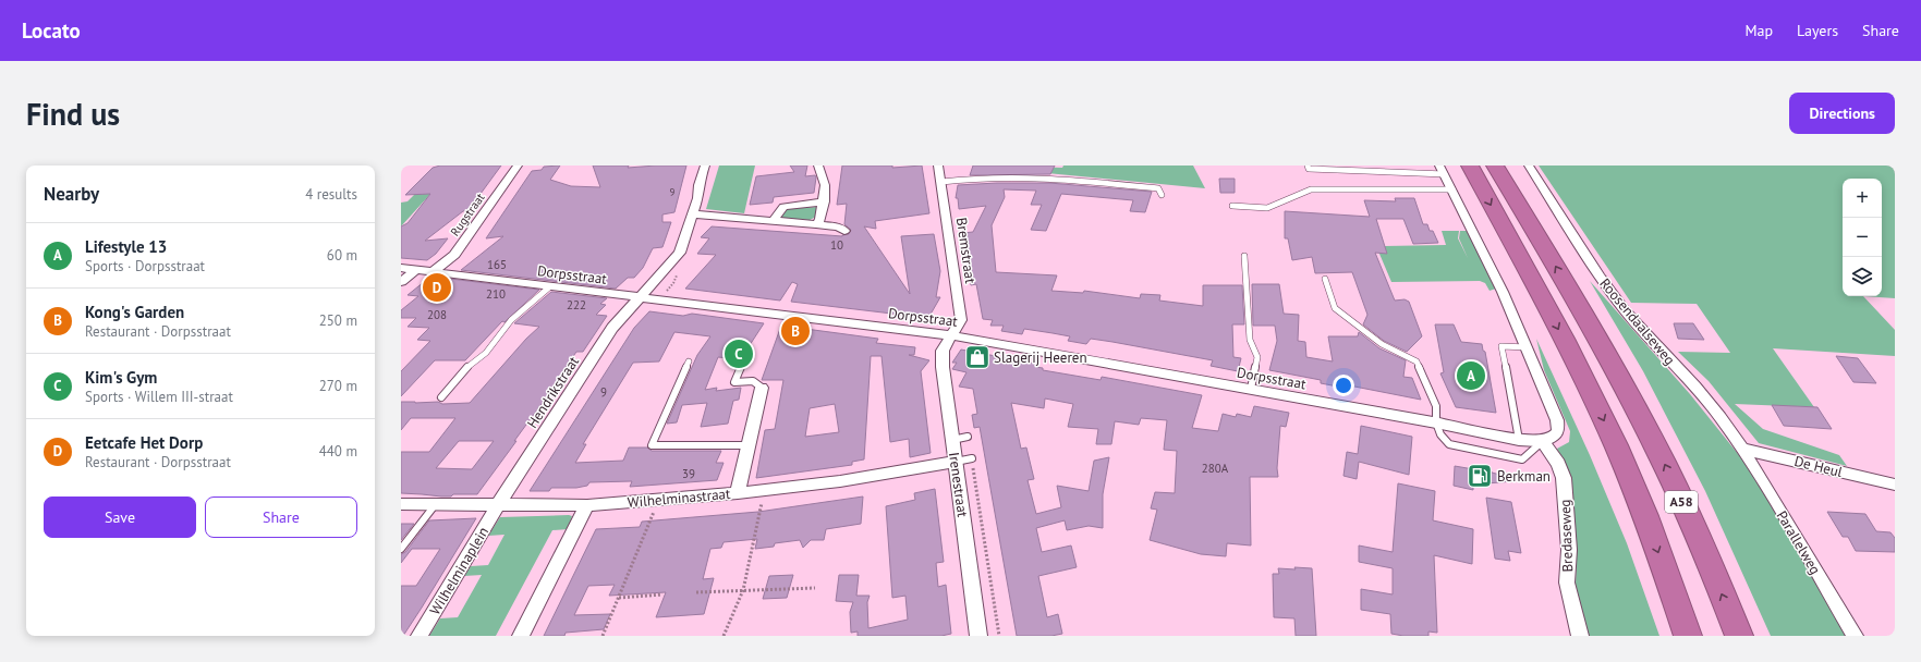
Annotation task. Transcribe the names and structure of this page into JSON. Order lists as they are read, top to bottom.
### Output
{
  "streets": {
    "highway": ["A58"],
    "street": [
      "Rugstraat",
      "Bremstraat",
      "Dorpsstraat",
      "Roosendaalseweg",
      "Hendrikstraat",
      "De Heul",
      "Irenestraat",
      "Wilhelminastraat",
      "Bredaseweg",
      "Parallelweg",
      "Wilhelminaplein"
    ]
  },
  "crossings": [
    ["Rugstraat", "Dorpsstraat"],
    ["Bremstraat", "Dorpsstraat"],
    ["Bremstraat", "Irenestraat"],
    ["Dorpsstraat", "Hendrikstraat"],
    ["Dorpsstraat", "Irenestraat"],
    ["Dorpsstraat", "Bredaseweg"],
    ["Roosendaalseweg", "De Heul"],
    ["Roosendaalseweg", "Parallelweg"],
    ["Hendrikstraat", "Wilhelminastraat"],
    ["Hendrikstraat", "Wilhelminaplein"],
    ["De Heul", "Parallelweg"],
    ["Irenestraat", "Wilhelminastraat"],
    ["Wilhelminastraat", "Wilhelminaplein"]
  ],
  "places": {
    "shop": ["Slagerij Heeren"],
    "fuel station": ["Berkman"]
  },
  "house_numbers": [
    "9",
    "10",
    "165",
    "210",
    "222",
    "208",
    "9",
    "280A",
    "39"
  ],
  "page": {
    "header": "Locato",
    "nav": ["Map", "Layers", "Share"],
    "buttons": [
      "Directions",
      ["Save", "Share"]
    ],
    "title": "Find us",
    "heading": ["Nearby", "4 results"],
    "map_buttons": ["+", "−"],
    "list": [
      {
        "mark": "A",
        "name": "Lifestyle 13",
        "note": "Sports · Dorpsstraat",
        "value": "60 m"
      },
      {
        "mark": "B",
        "name": "Kong's Garden",
        "note": "Restaurant · Dorpsstraat",
        "value": "250 m"
      },
      {
        "mark": "C",
        "name": "Kim's Gym",
        "note": "Sports · Willem III-straat",
        "value": "270 m"
      },
      {
        "mark": "D",
        "name": "Eetcafe Het Dorp",
        "note": "Restaurant · Dorpsstraat",
        "value": "440 m"
      }
    ],
    "pins": [
      "D",
      "B",
      "C",
      "A"
    ]
  }
}
